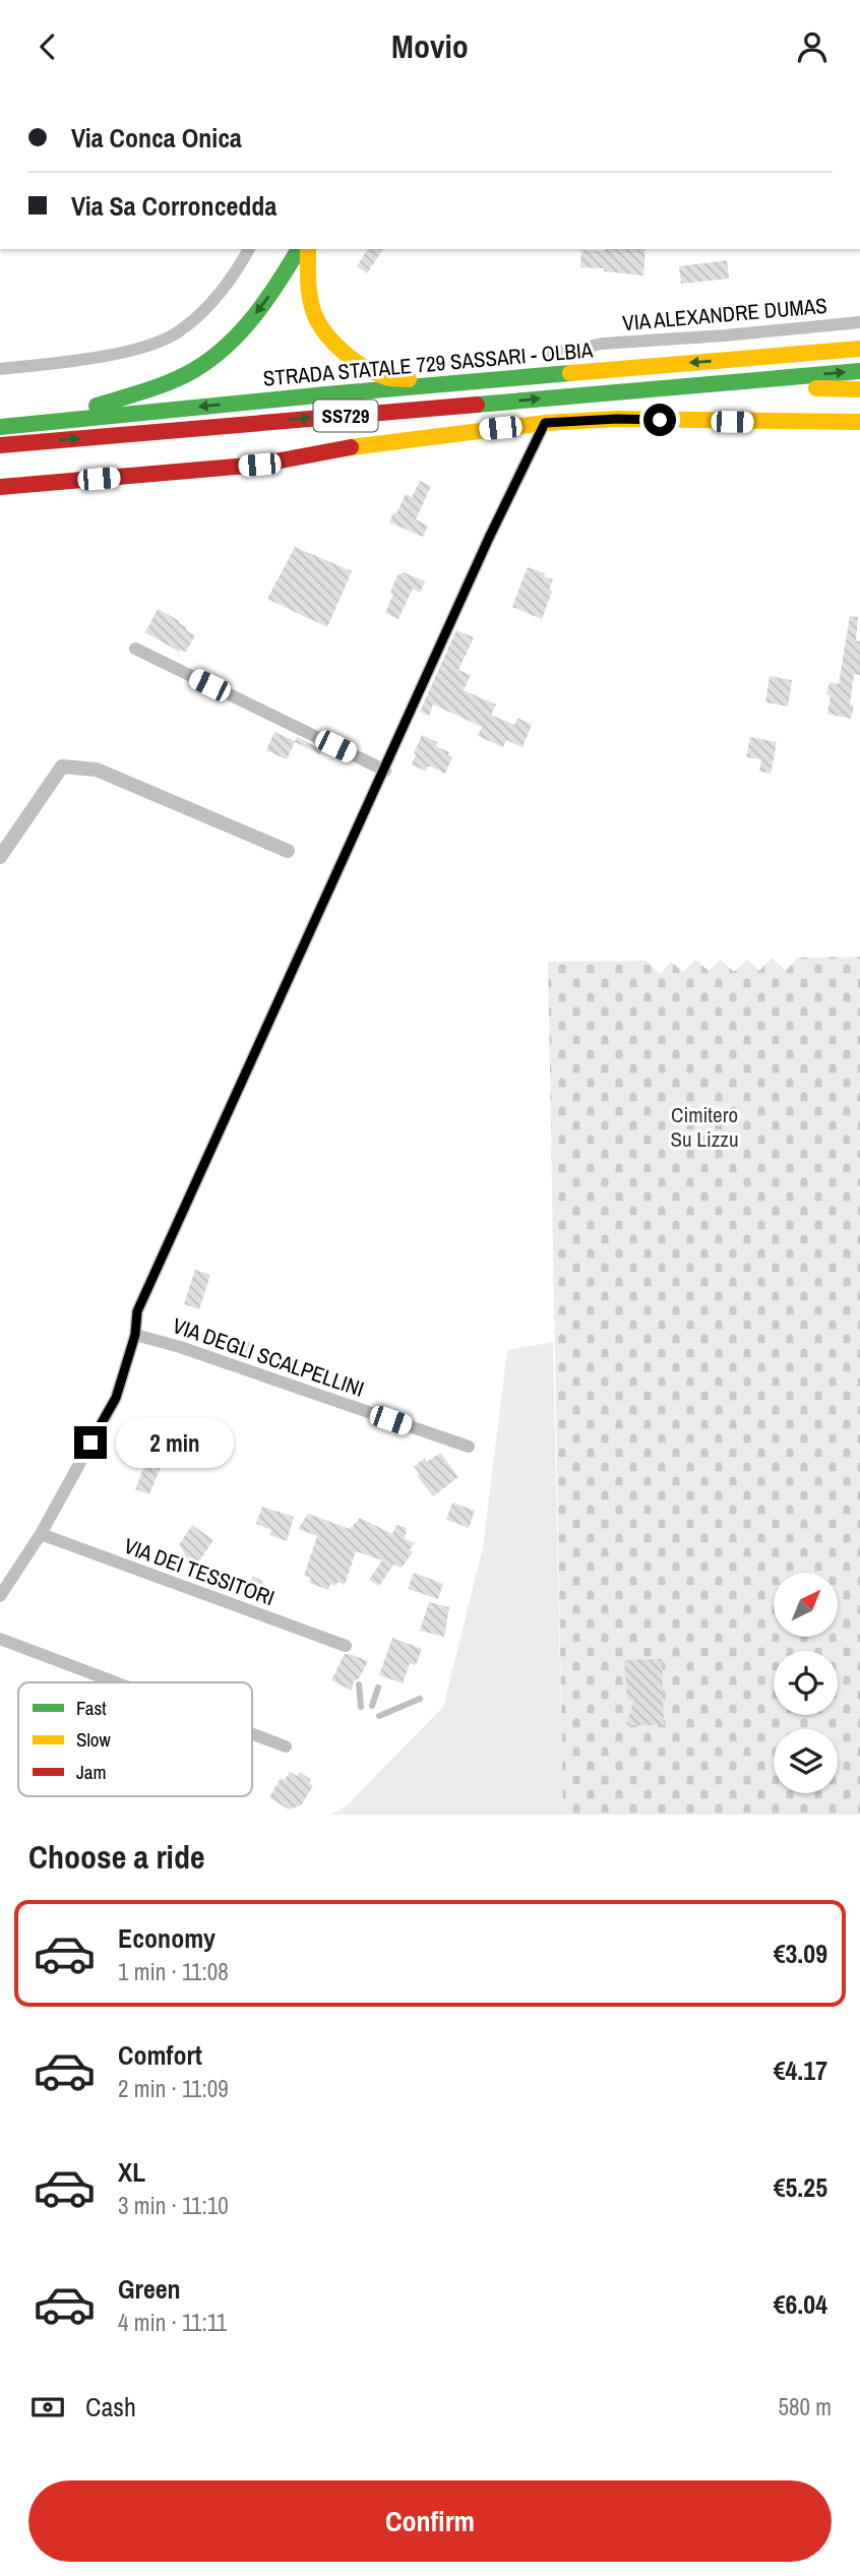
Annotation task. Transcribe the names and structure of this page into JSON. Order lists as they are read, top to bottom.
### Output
{
  "streets": {
    "main road": ["STRADA STATALE 729 SASSARI - OLBIA", "SS729"],
    "street": ["VIA ALEXANDRE DUMAS", "VIA DEGLI SCALPELLINI", "VIA DEI TESSITORI"]
  },
  "parks": ["Cimitero Su Lizzu"],
  "legend": ["Fast", "Slow", "Jam"],
  "north": "top right",
  "page": {
    "header": "Movio",
    "banner": ["Via Conca Onica", "Via Sa Corroncedda"],
    "bubble": "2 min",
    "heading": "Choose a ride",
    "list": [
      {
        "name": "Economy",
        "note": "1 min · 11:08",
        "value": "€3.09"
      },
      {
        "name": "Comfort",
        "note": "2 min · 11:09",
        "value": "€4.17"
      },
      {
        "name": "XL",
        "note": "3 min · 11:10",
        "value": "€5.25"
      },
      {
        "name": "Green",
        "note": "4 min · 11:11",
        "value": "€6.04"
      }
    ],
    "pay": ["Cash", "580 m"],
    "buttons": "Confirm"
  }
}
